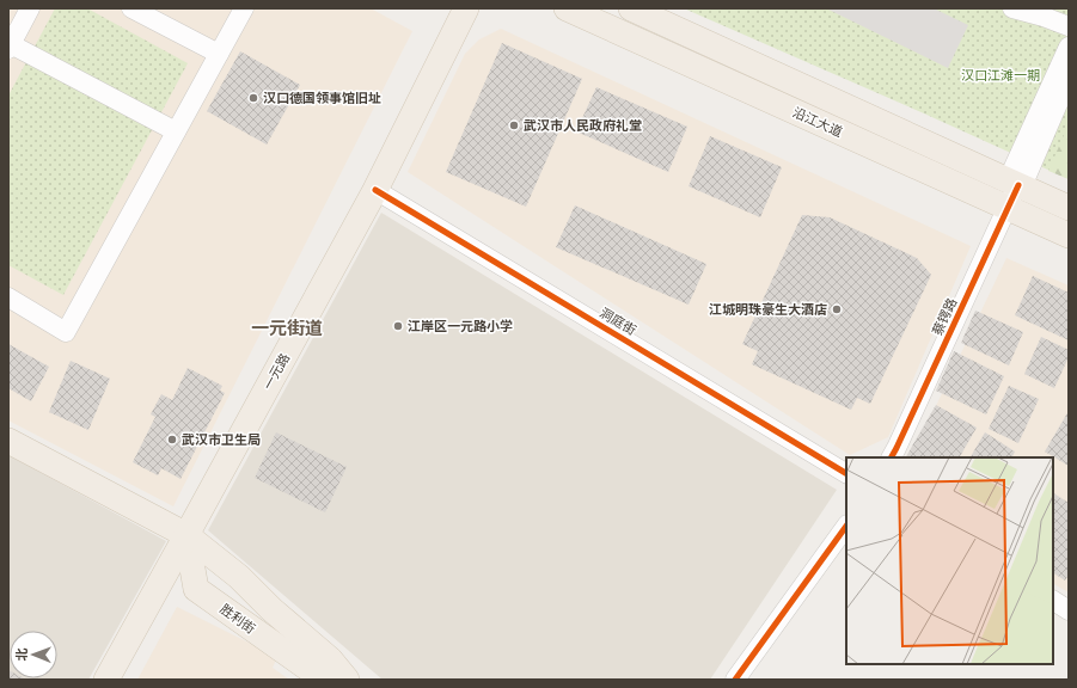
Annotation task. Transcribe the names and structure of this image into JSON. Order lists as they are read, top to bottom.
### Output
{
  "streets": {
    "main road": ["沿江大道", "一元路", "胜利街"],
    "street": ["蔡锷路", "洞庭街"]
  },
  "crossings": [
    ["沿江大道", "蔡锷路"],
    ["洞庭街", "一元路"],
    ["一元路", "胜利街"]
  ],
  "districts": ["一元街道"],
  "parks": ["汉口江滩一期"],
  "places": [
    "汉口德国领事馆旧址",
    "武汉市人民政府礼堂",
    "江城明珠豪生大酒店",
    "江岸区一元路小学",
    "武汉市卫生局"
  ],
  "north": "left"
}
